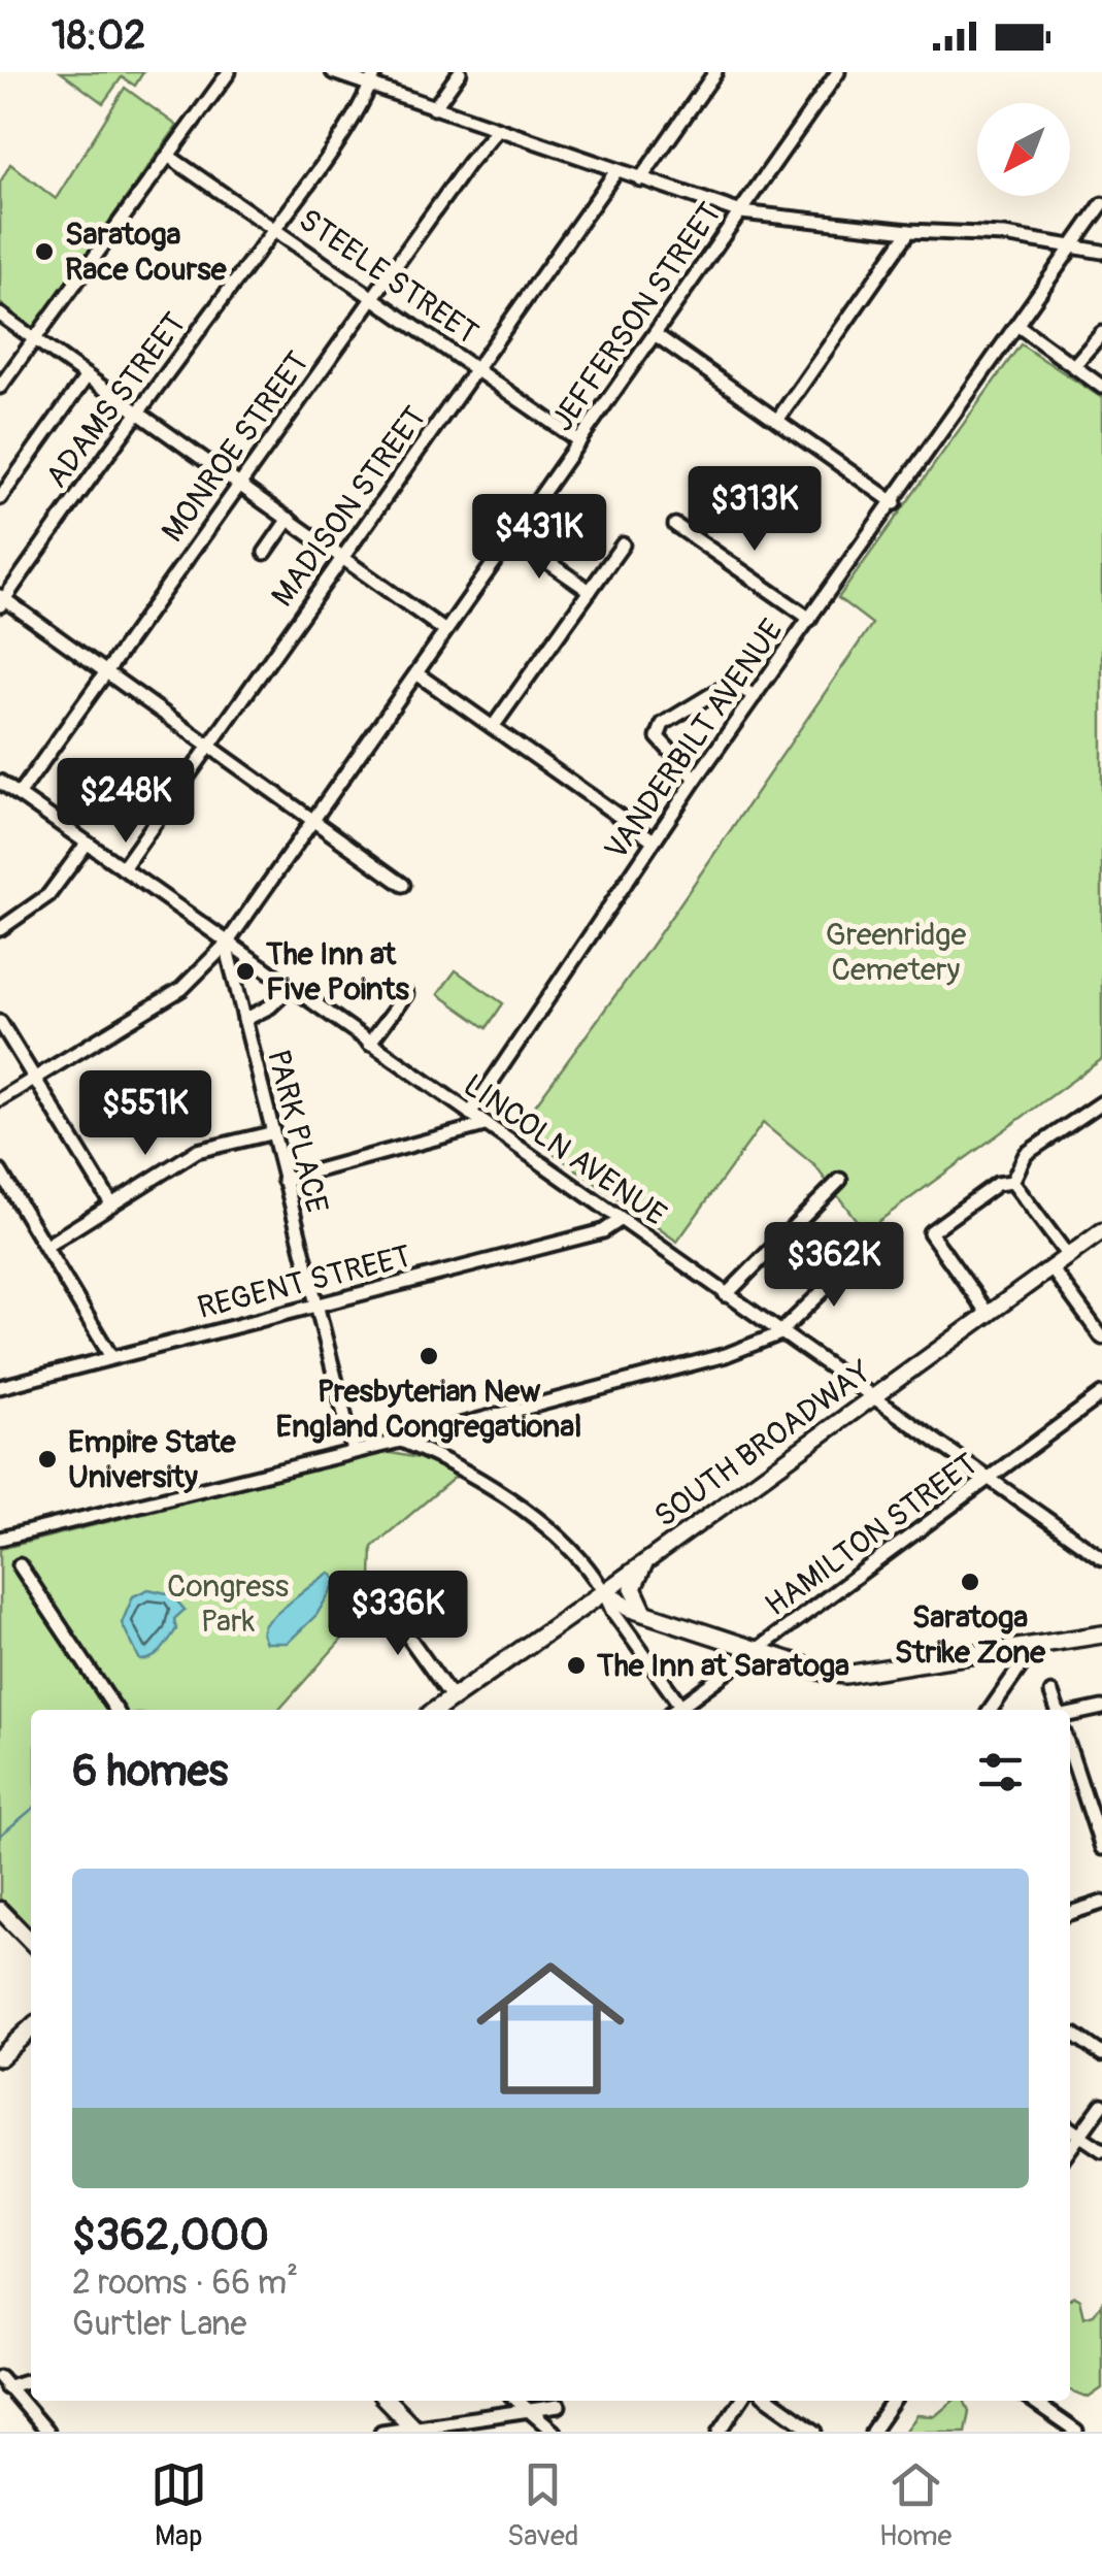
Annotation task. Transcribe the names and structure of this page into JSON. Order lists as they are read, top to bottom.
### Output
{
  "streets": {
    "main road": ["SOUTH BROADWAY"],
    "street": [
      "STEELE STREET",
      "JEFFERSON STREET",
      "ADAMS STREET",
      "MONROE STREET",
      "MADISON STREET",
      "VANDERBILT AVENUE",
      "PARK PLACE",
      "LINCOLN AVENUE",
      "REGENT STREET",
      "HAMILTON STREET"
    ]
  },
  "crossings": [
    ["STEELE STREET", "JEFFERSON STREET"],
    ["STEELE STREET", "ADAMS STREET"],
    ["STEELE STREET", "MONROE STREET"],
    ["STEELE STREET", "MADISON STREET"],
    ["JEFFERSON STREET", "PARK PLACE"],
    ["JEFFERSON STREET", "LINCOLN AVENUE"],
    ["MONROE STREET", "LINCOLN AVENUE"],
    ["MADISON STREET", "LINCOLN AVENUE"],
    ["VANDERBILT AVENUE", "LINCOLN AVENUE"],
    ["PARK PLACE", "LINCOLN AVENUE"],
    ["PARK PLACE", "REGENT STREET"],
    ["LINCOLN AVENUE", "REGENT STREET"],
    ["LINCOLN AVENUE", "SOUTH BROADWAY"],
    ["LINCOLN AVENUE", "HAMILTON STREET"]
  ],
  "parks": ["Greenridge Cemetery", "Congress Park"],
  "places": [
    "Saratoga Race Course",
    "The Inn at Five Points",
    "Presbyterian New England Congregational",
    "Empire State University",
    "Saratoga Strike Zone",
    "The Inn at Saratoga"
  ],
  "north": "bottom left",
  "page": {
    "status": "18:02",
    "price": [
      "$313K",
      "$431K",
      "$248K",
      "$551K",
      "$362K",
      "$336K"
    ],
    "heading": "6 homes",
    "list": [
      {
        "name": "$362,000",
        "note": "2 rooms · 66 m² · Gurtler Lane"
      }
    ],
    "tabs": ["Map", "Saved", "Home"]
  }
}
